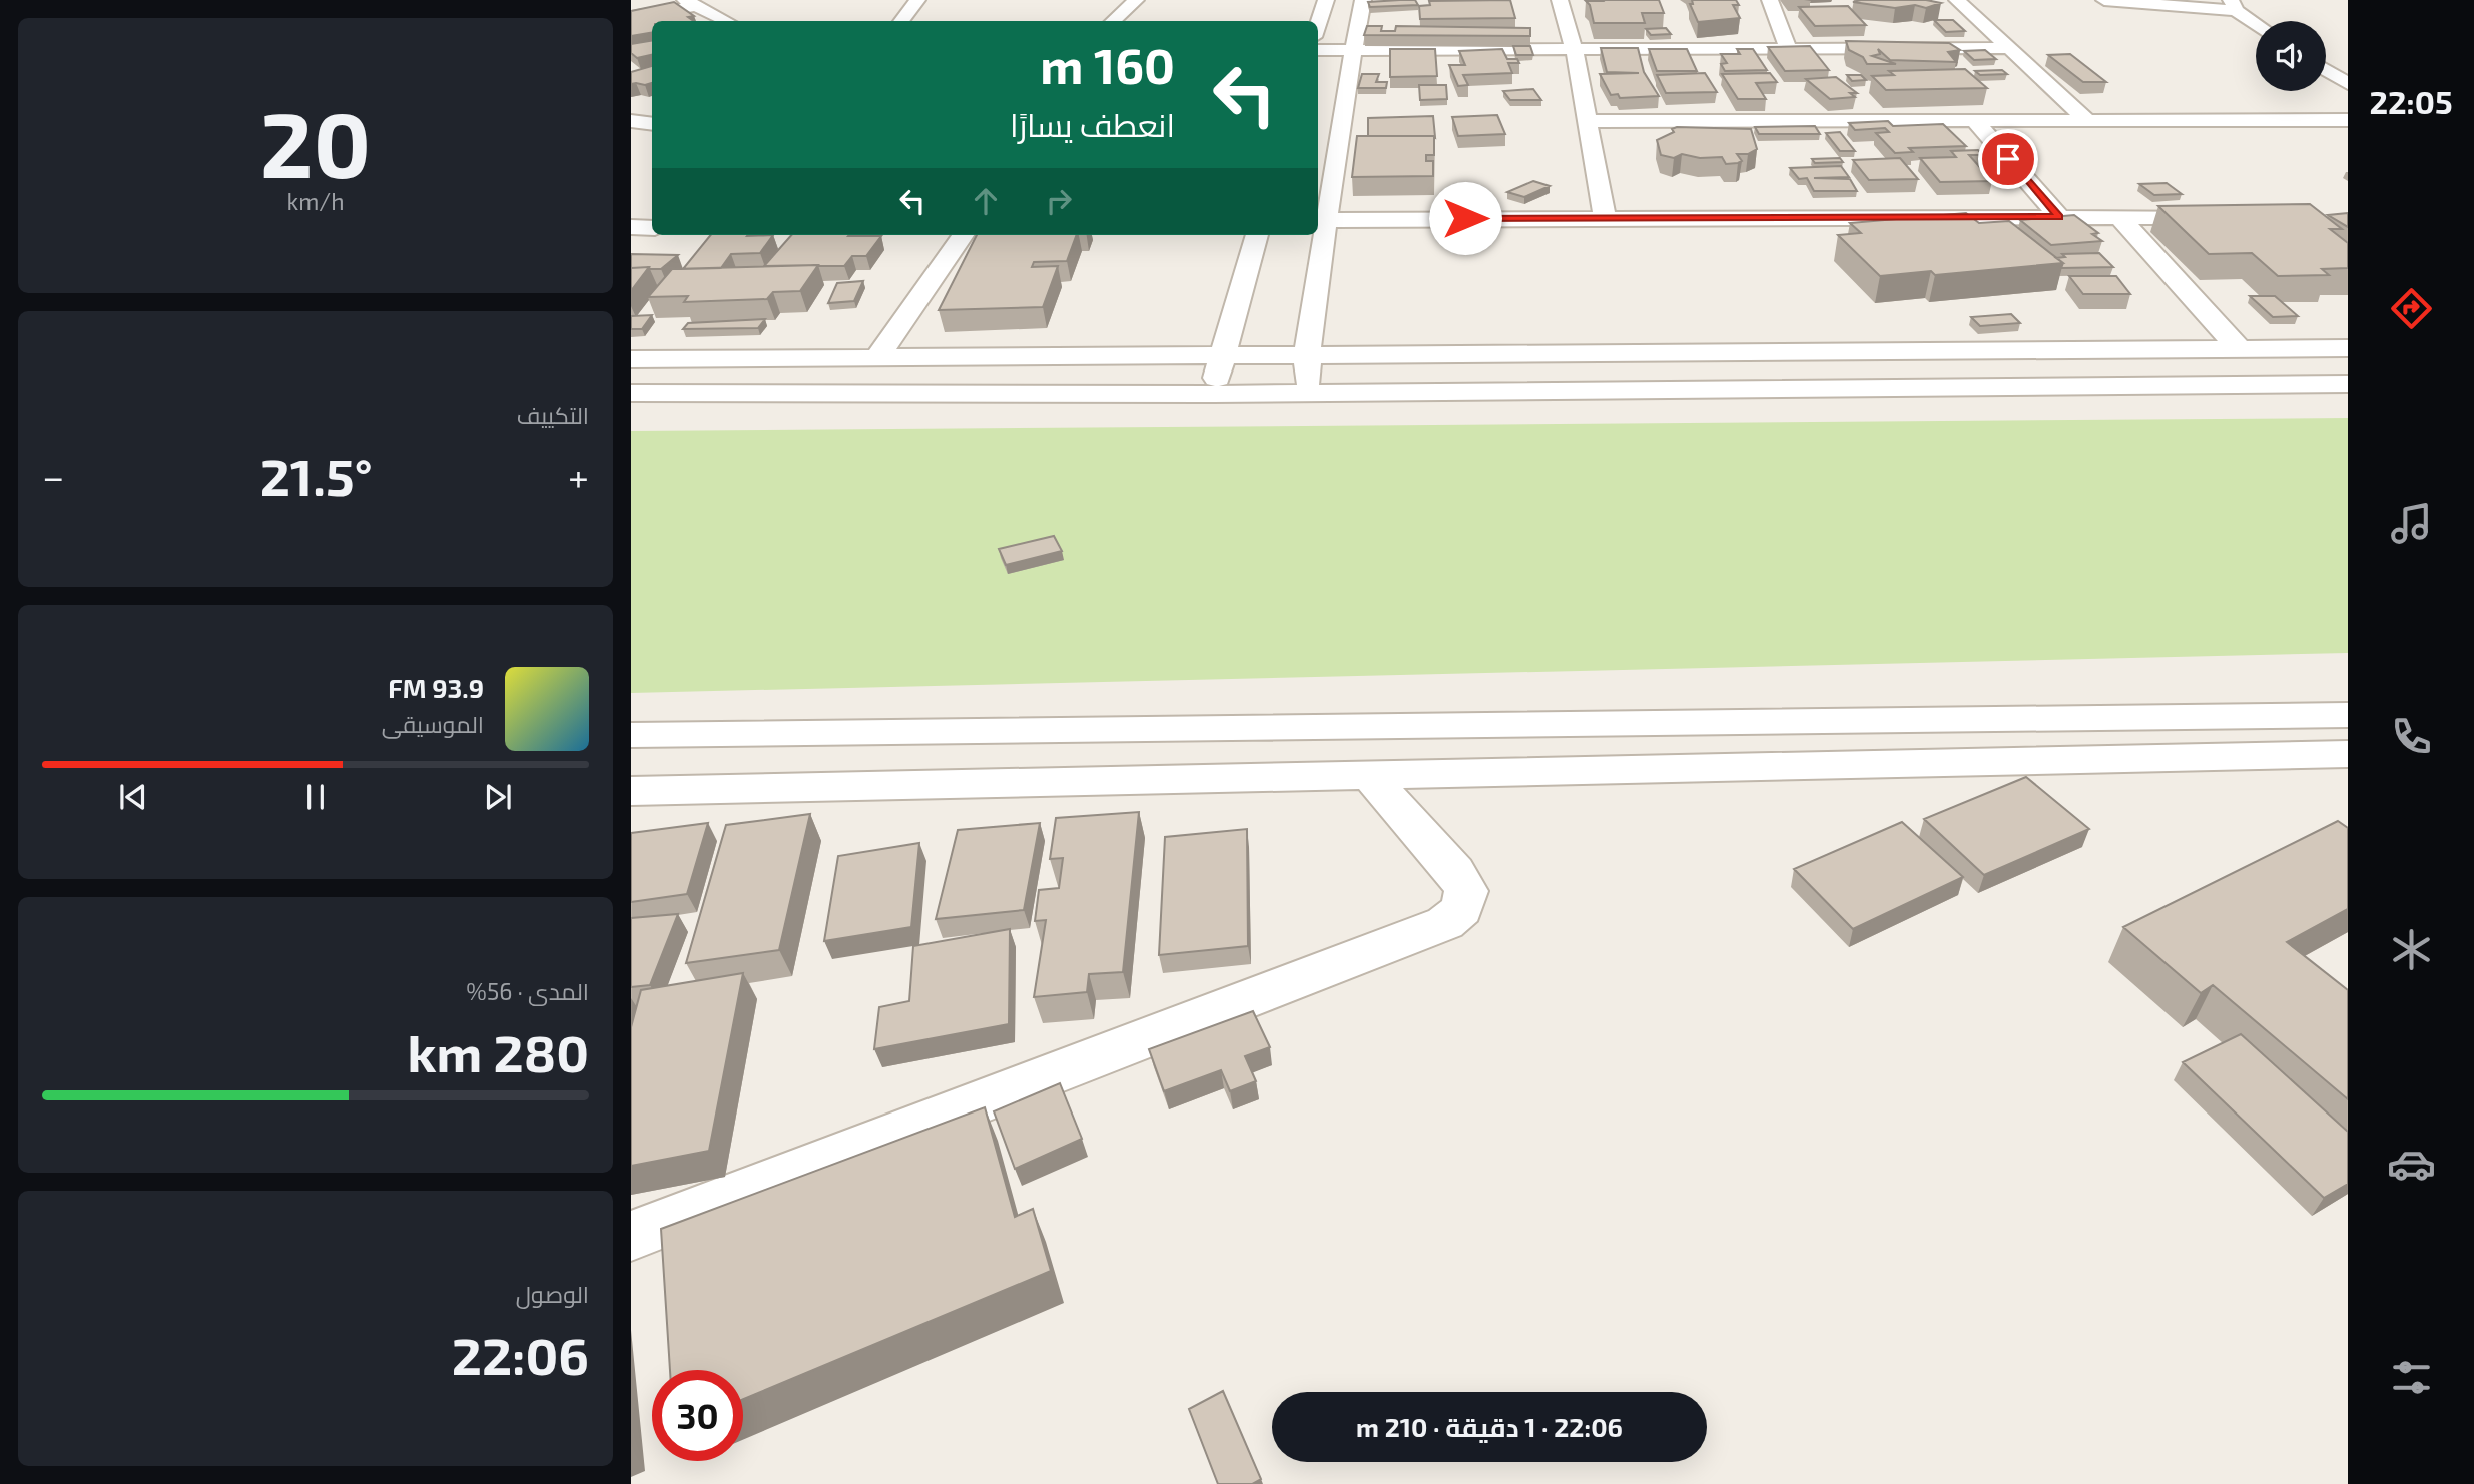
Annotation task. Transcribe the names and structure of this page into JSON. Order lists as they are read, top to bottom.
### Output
{
  "page": {
    "tabs": "22:05",
    "tile": [
      ["20", "km/h"],
      "التكييف",
      ["المدى · 56%", "280 km"],
      ["الوصول", "22:06"]
    ],
    "turn": ["160 m", "انعطف يسارًا"],
    "heat": ["−", "21.5°", "+"],
    "song": ["93.9 FM", "الموسيقى"],
    "limit": "30",
    "trip": "22:06 · 1 دقيقة · 210 m"
  }
}
